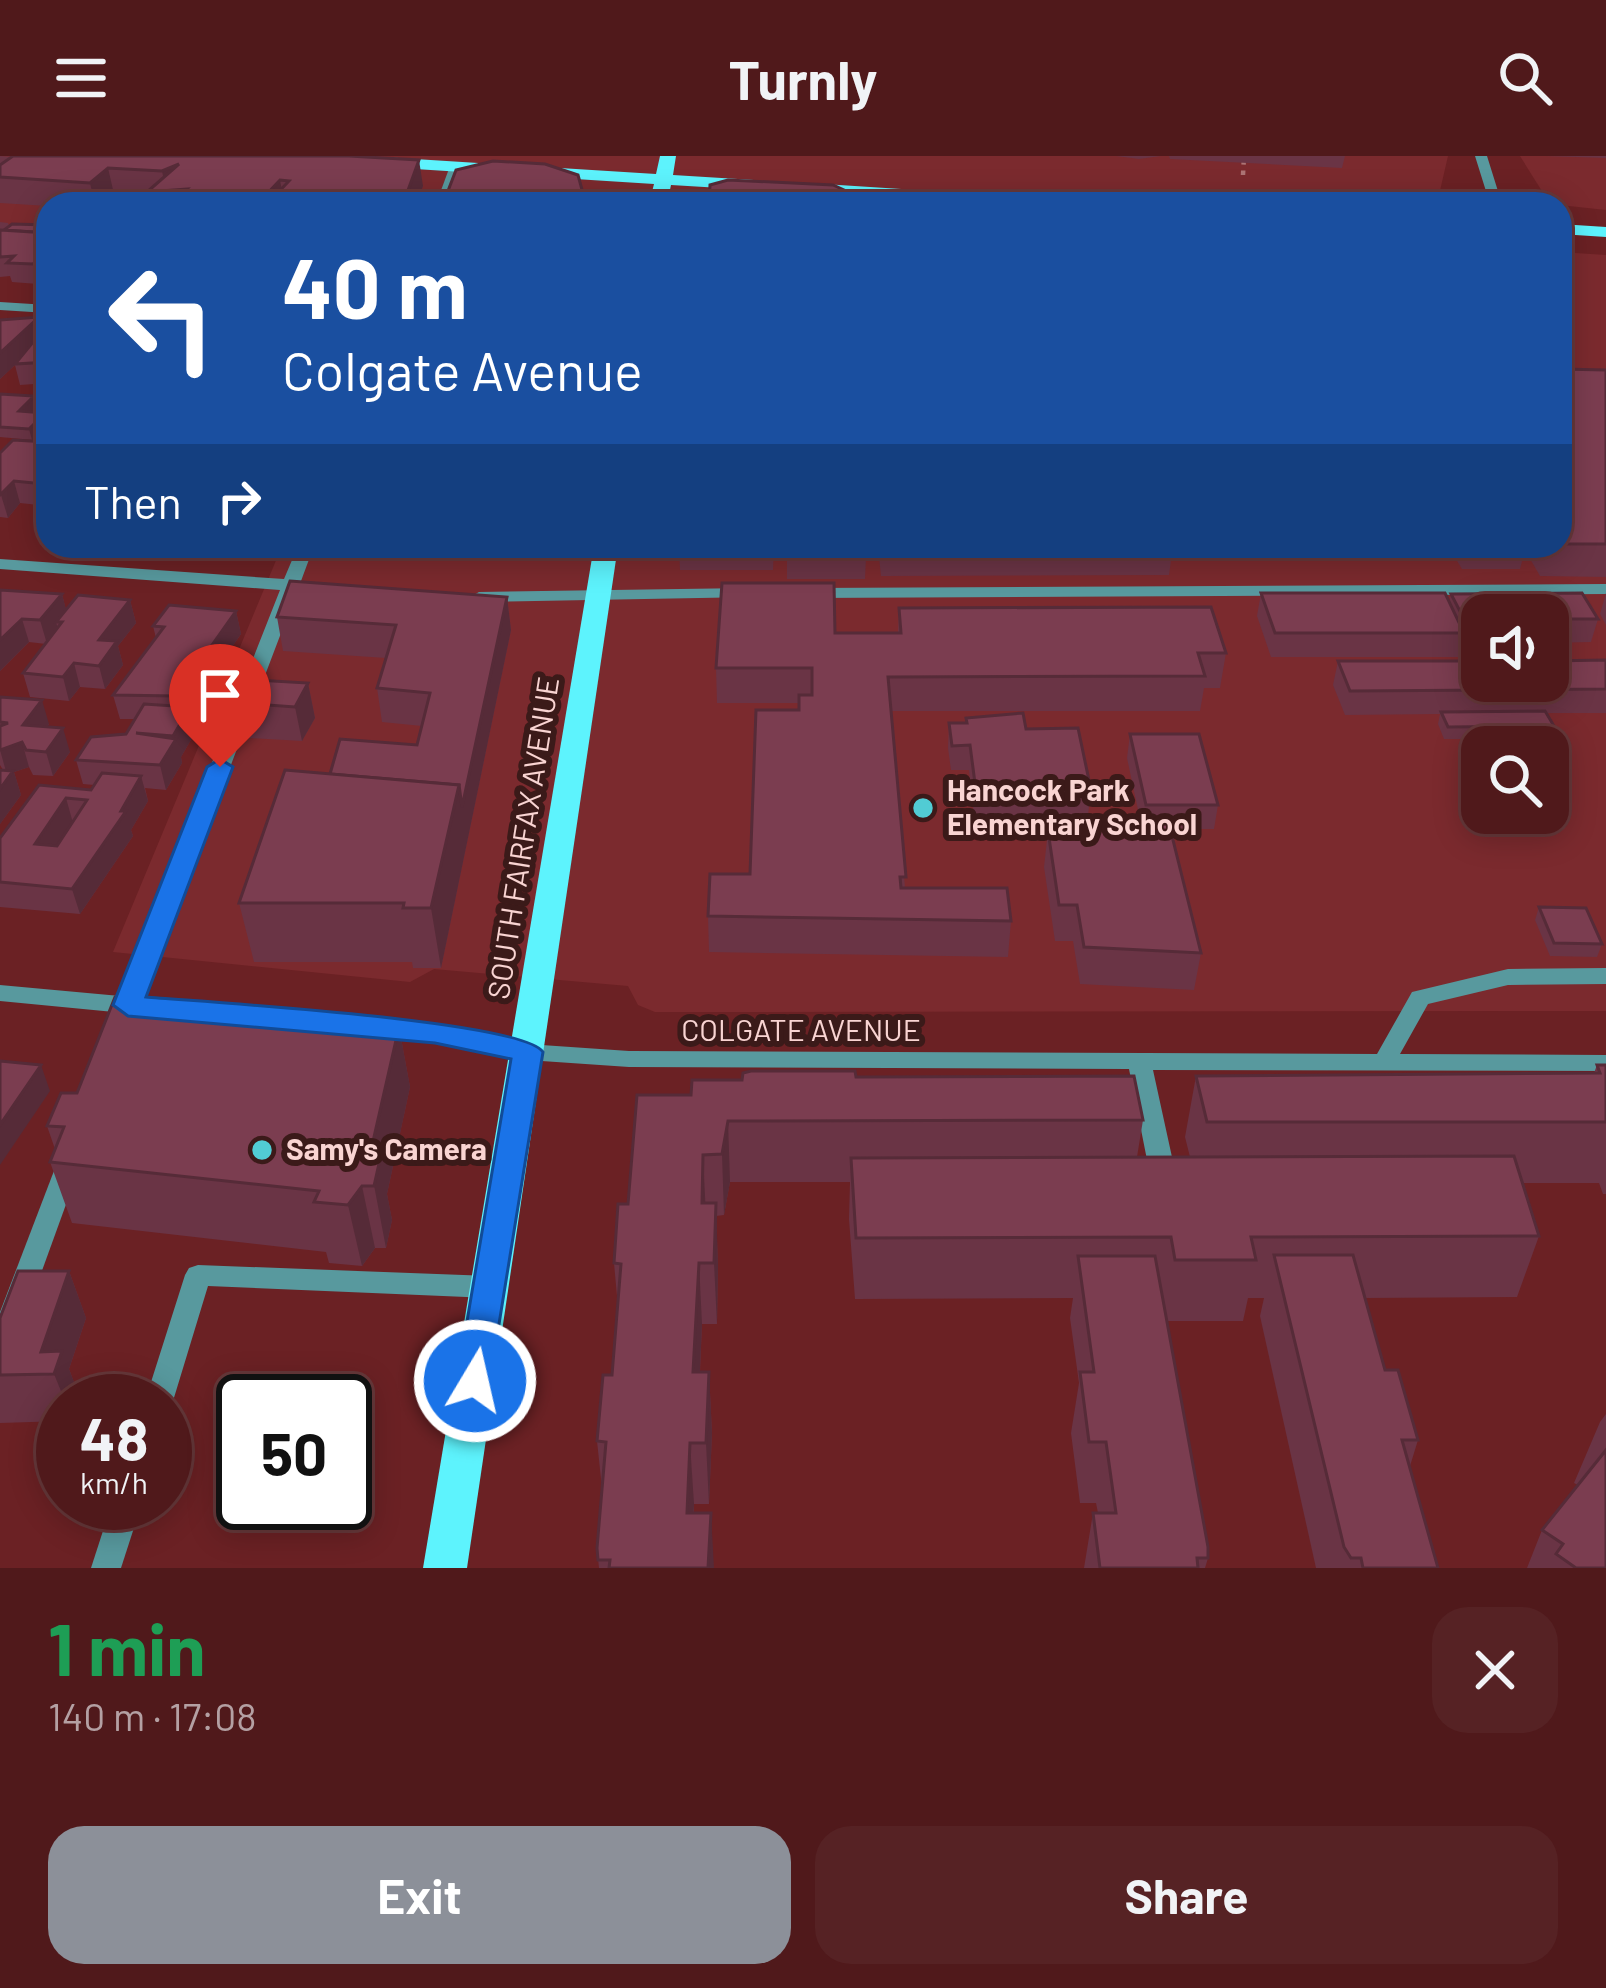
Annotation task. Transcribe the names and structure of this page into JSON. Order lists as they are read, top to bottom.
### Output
{
  "streets": {
    "main road": ["SOUTH FAIRFAX AVENUE"],
    "street": ["COLGATE AVENUE"]
  },
  "crossings": [
    ["SOUTH FAIRFAX AVENUE", "COLGATE AVENUE"]
  ],
  "places": ["Hancock Park Elementary School", "Samy's Camera"],
  "page": {
    "header": "Turnly",
    "turn": ["40 m", "Colgate Avenue"],
    "then": "Then",
    "speed": "48 km/h",
    "limit": "50",
    "heading": ["1 min", "140 m · 17:08"],
    "buttons": ["Exit", "Share"]
  }
}
